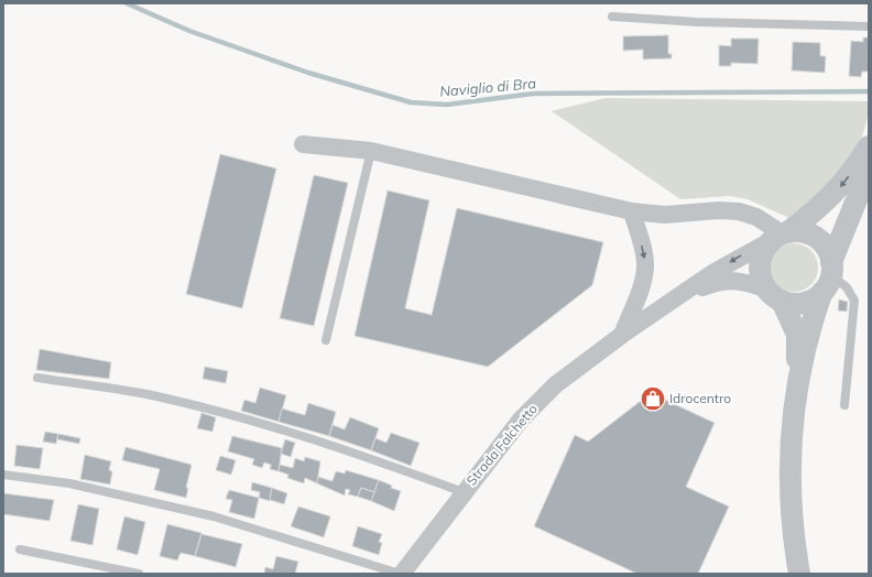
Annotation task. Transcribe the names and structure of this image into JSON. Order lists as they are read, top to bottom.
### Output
{
  "streets": {
    "street": ["Strada Falchetto"]
  },
  "water": ["Naviglio di Bra"],
  "places": {
    "shop": ["Idrocentro"]
  }
}
